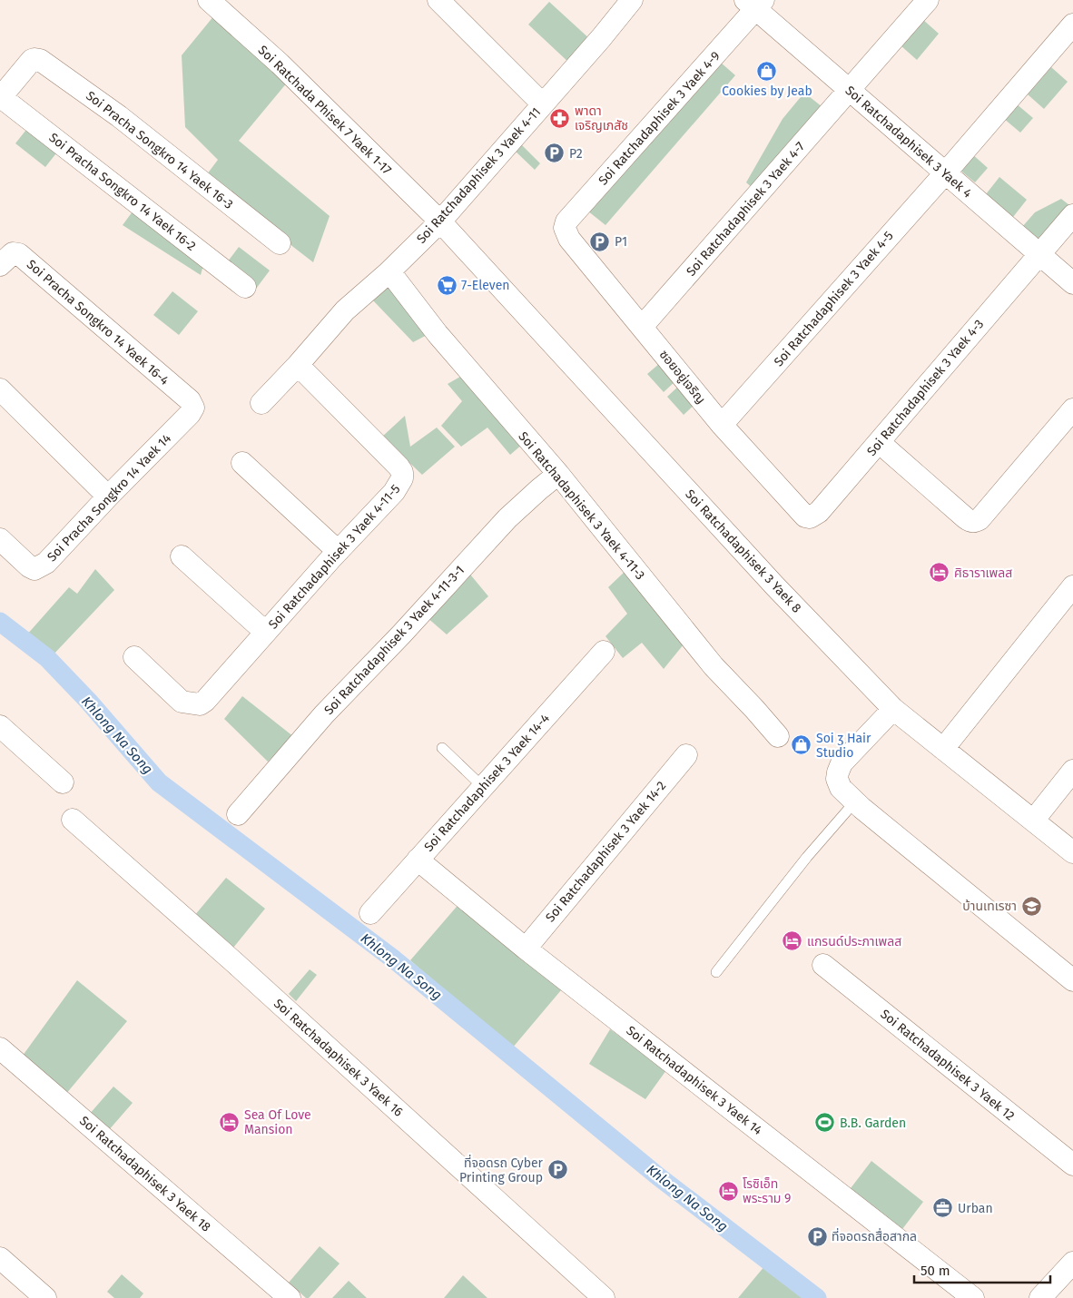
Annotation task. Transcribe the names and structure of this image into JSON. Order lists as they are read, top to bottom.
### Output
{
  "streets": {
    "street": [
      "Soi Ratchada Phisek 7 Yaek 1-17",
      "Soi Ratchadaphisek 3 Yaek 4-9",
      "Soi Ratchadaphisek 3 Yaek 4",
      "Soi Pracha Songkro 14 Yaek 16-3",
      "Soi Ratchadaphisek 3 Yaek 4-11",
      "Soi Pracha Songkro 14 Yaek 16-2",
      "Soi Ratchadaphisek 3 Yaek 4-7",
      "Soi Ratchadaphisek 3 Yaek 4-5",
      "Soi Pracha Songkro 14 Yaek 16-4",
      "ซอยอยู่เจริญ",
      "Soi Ratchadaphisek 3 Yaek 4-3",
      "Soi Pracha Songkro 14 Yaek 14",
      "Soi Ratchadaphisek 3 Yaek 4-11-3",
      "Soi Ratchadaphisek 3 Yaek 8",
      "Soi Ratchadaphisek 3 Yaek 4-11-5",
      "Soi Ratchadaphisek 3 Yaek 4-11-3-1",
      "Soi Ratchadaphisek 3 Yaek 14-4",
      "Soi Ratchadaphisek 3 Yaek 14-2",
      "Soi Ratchadaphisek 3 Yaek 16",
      "Soi Ratchadaphisek 3 Yaek 12",
      "Soi Ratchadaphisek 3 Yaek 14",
      "Soi Ratchadaphisek 3 Yaek 18"
    ]
  },
  "crossings": [
    ["Soi Ratchada Phisek 7 Yaek 1-17", "Soi Ratchadaphisek 3 Yaek 4-11"],
    ["Soi Ratchada Phisek 7 Yaek 1-17", "Soi Ratchadaphisek 3 Yaek 8"],
    ["Soi Ratchadaphisek 3 Yaek 4-9", "Soi Ratchadaphisek 3 Yaek 4"],
    ["Soi Ratchadaphisek 3 Yaek 4-9", "ซอยอยู่เจริญ"],
    ["Soi Ratchadaphisek 3 Yaek 4", "Soi Ratchadaphisek 3 Yaek 4-7"],
    ["Soi Ratchadaphisek 3 Yaek 4", "Soi Ratchadaphisek 3 Yaek 4-5"],
    ["Soi Ratchadaphisek 3 Yaek 4", "Soi Ratchadaphisek 3 Yaek 4-3"],
    ["Soi Pracha Songkro 14 Yaek 16-3", "Soi Pracha Songkro 14 Yaek 16-2"],
    ["Soi Ratchadaphisek 3 Yaek 4-11", "Soi Ratchadaphisek 3 Yaek 4-11-3"],
    ["Soi Ratchadaphisek 3 Yaek 4-11", "Soi Ratchadaphisek 3 Yaek 8"],
    ["Soi Ratchadaphisek 3 Yaek 4-11", "Soi Ratchadaphisek 3 Yaek 4-11-5"],
    ["Soi Ratchadaphisek 3 Yaek 4-7", "ซอยอยู่เจริญ"],
    ["Soi Ratchadaphisek 3 Yaek 4-5", "ซอยอยู่เจริญ"],
    ["Soi Pracha Songkro 14 Yaek 16-4", "Soi Pracha Songkro 14 Yaek 14"],
    ["ซอยอยู่เจริญ", "Soi Ratchadaphisek 3 Yaek 4-3"],
    ["Soi Ratchadaphisek 3 Yaek 4-11-3", "Soi Ratchadaphisek 3 Yaek 4-11-3-1"],
    ["Soi Ratchadaphisek 3 Yaek 14-4", "Soi Ratchadaphisek 3 Yaek 14"],
    ["Soi Ratchadaphisek 3 Yaek 14-2", "Soi Ratchadaphisek 3 Yaek 14"]
  ],
  "water": ["Khlong Na Song"],
  "places": {
    "shop": ["Cookies by Jeab", "Soi ʒ Hair Studio"],
    "pharmacy": ["พาดา เจริญเภสัช"],
    "parking": [
      "P2",
      "P1",
      "ที่จอดรถ Cyber Printing Group",
      "ที่จอดรถสื่อสากล"
    ],
    "supermarket": ["7-Eleven"],
    "hotel": [
      "ศิธาราเพลส",
      "แกรนด์ประภาเพลส",
      "Sea Of Love Mansion",
      "โรซิเอ็ท พระราม 9"
    ],
    "school or university": ["บ้านเทเรซา"],
    "sports": ["B.B. Garden"],
    "office": ["Urban"]
  },
  "scale_bar": "50 m"
}
